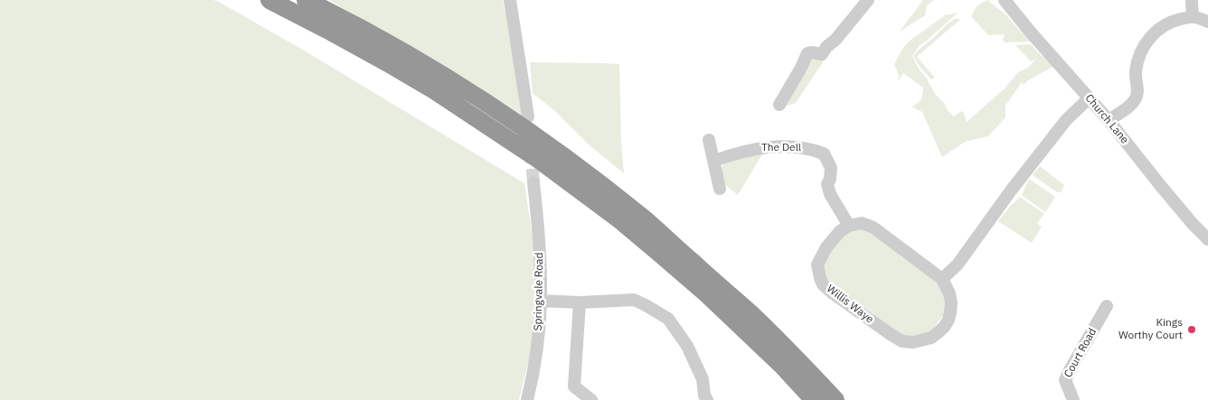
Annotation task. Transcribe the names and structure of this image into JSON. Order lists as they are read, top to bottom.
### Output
{
  "streets": {
    "street": [
      "Church Lane",
      "The Dell",
      "Springvale Road",
      "Willis Waye",
      "Court Road"
    ]
  },
  "crossings": [
    ["The Dell", "Willis Waye"]
  ],
  "places": ["Kings Worthy Court"]
}
